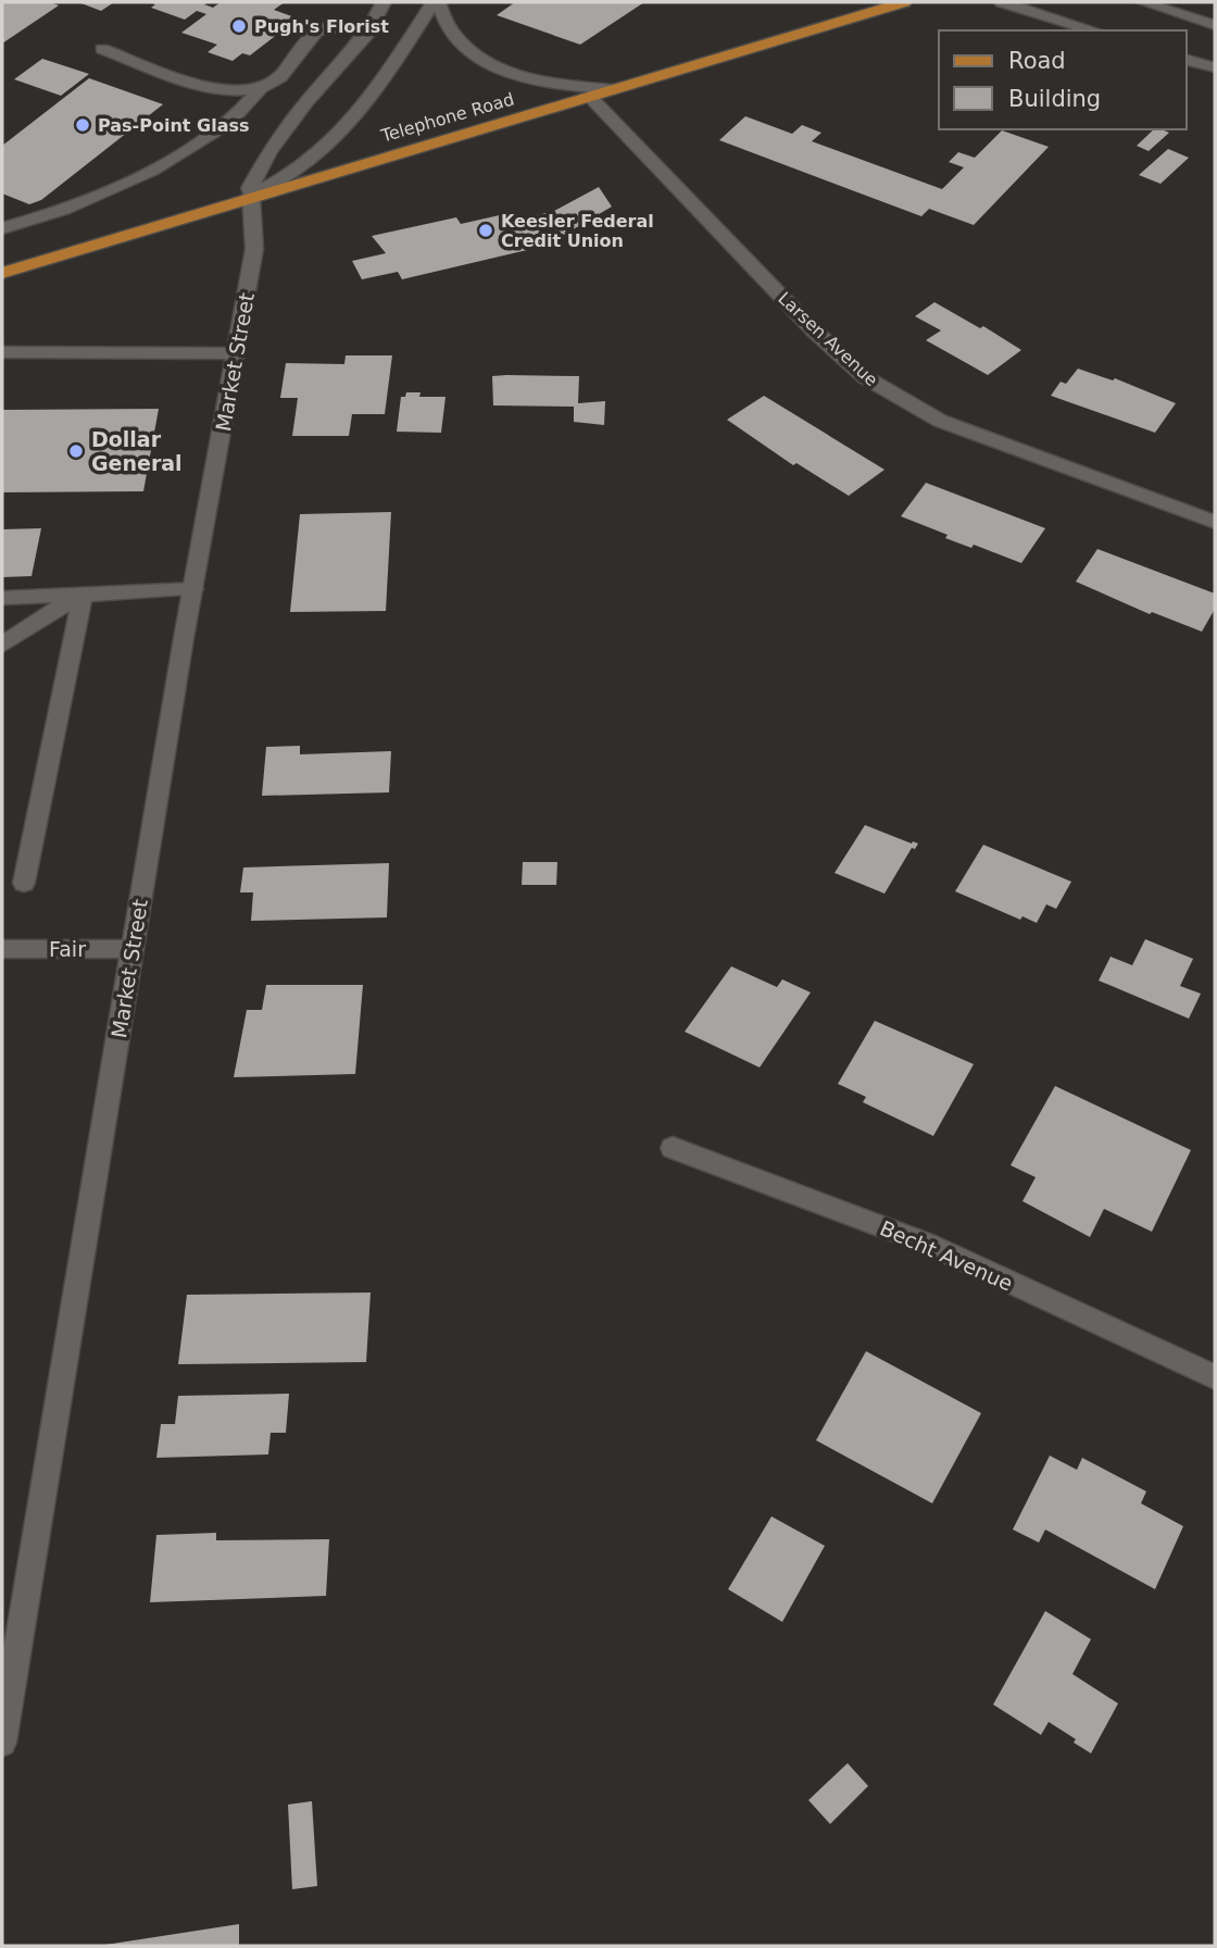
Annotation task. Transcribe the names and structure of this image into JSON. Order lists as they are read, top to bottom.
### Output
{
  "streets": {
    "main road": ["Telephone Road"],
    "street": [
      "Larsen Avenue",
      "Market Street",
      "Fair",
      "Becht Avenue"
    ]
  },
  "crossings": [
    ["Telephone Road", "Larsen Avenue"],
    ["Telephone Road", "Market Street"],
    ["Market Street", "Fair"]
  ],
  "places": [
    "Pugh's Florist",
    "Pas-Point Glass",
    "Keesler Federal Credit Union",
    "Dollar General"
  ],
  "legend": ["Road", "Building"]
}
